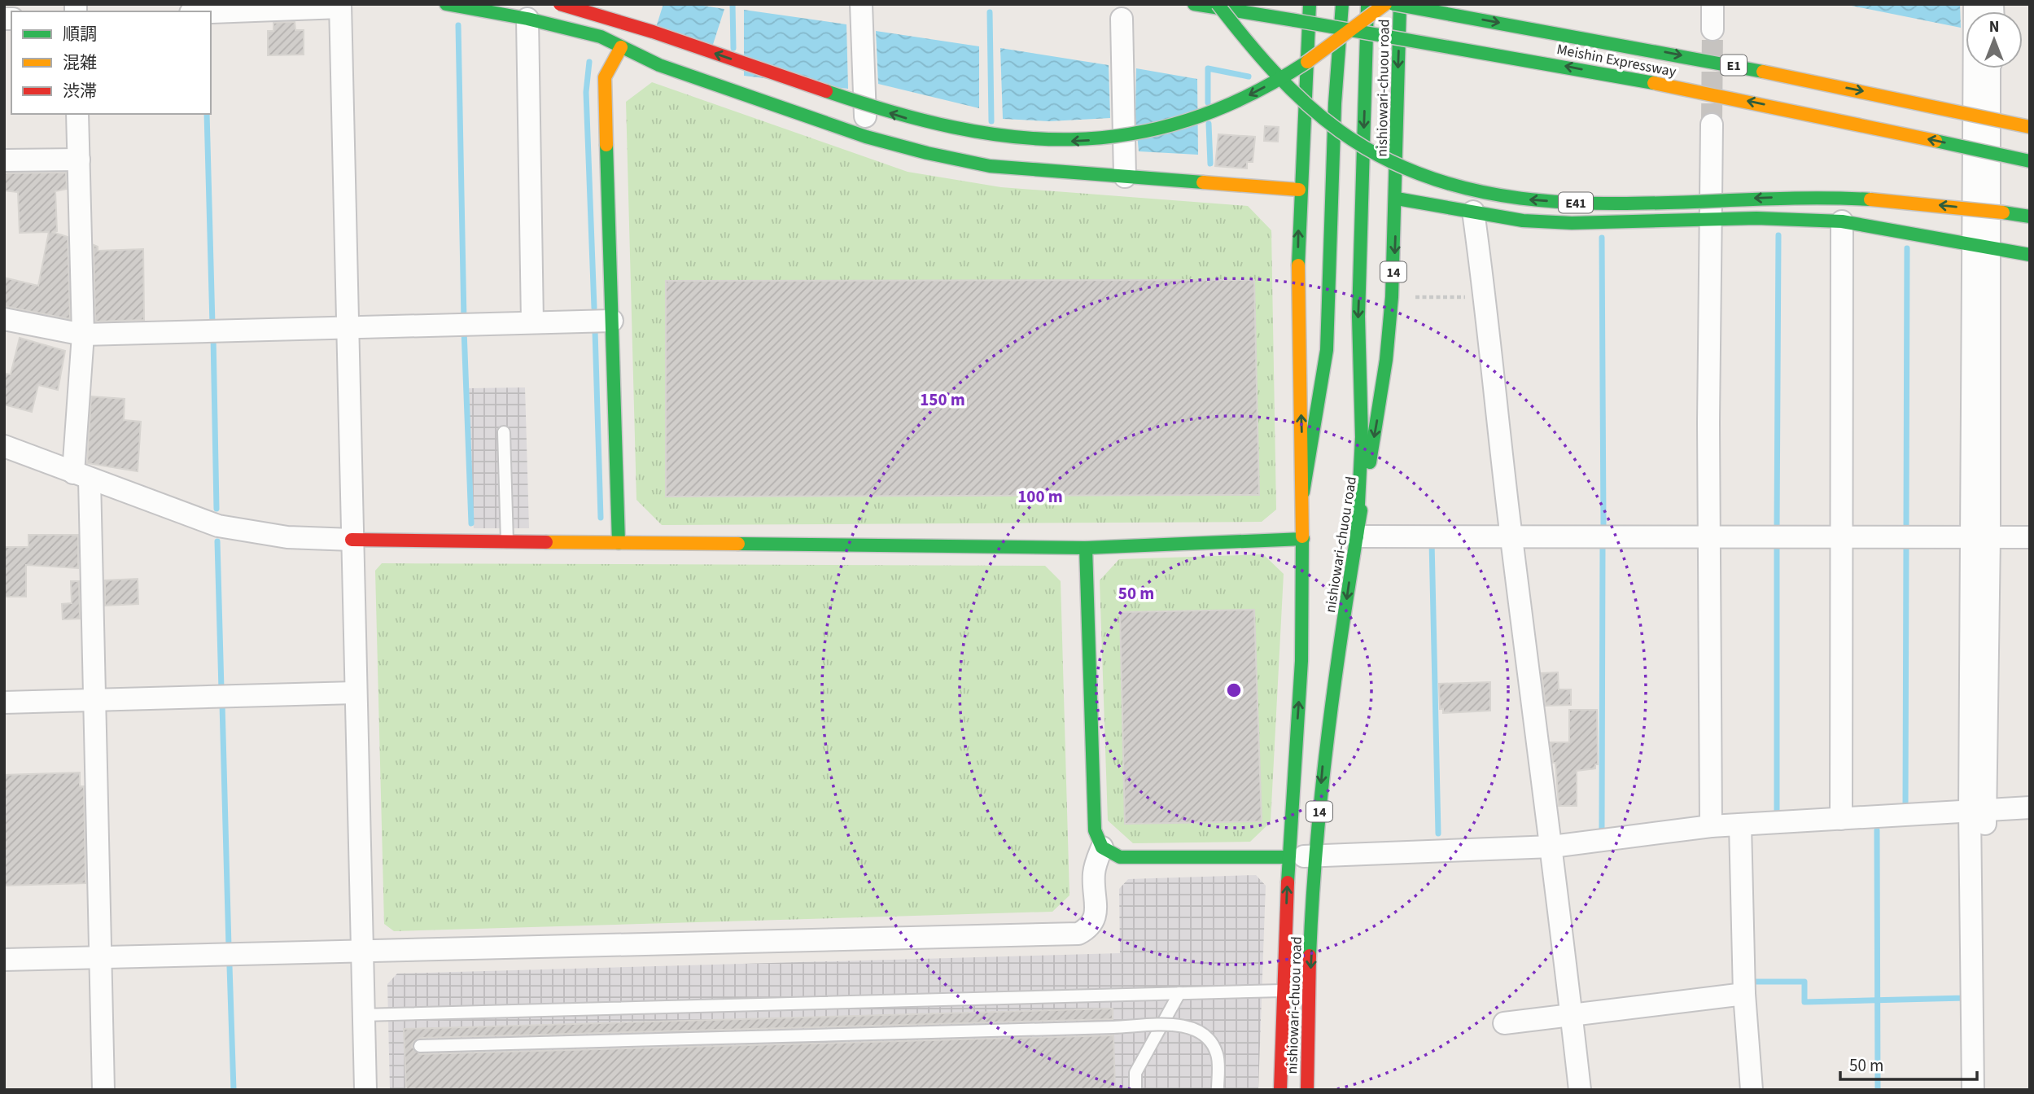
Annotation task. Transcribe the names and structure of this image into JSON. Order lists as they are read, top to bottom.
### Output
{
  "streets": {
    "main road": [
      "Meishin Expressway",
      "E1",
      "nishiowari-chuou road",
      "E41",
      "14"
    ]
  },
  "legend": ["順調", "混雑", "渋滞"],
  "scale_bar": "50 m",
  "north": "top",
  "rings": ["150 m", "100 m", "50 m"]
}
